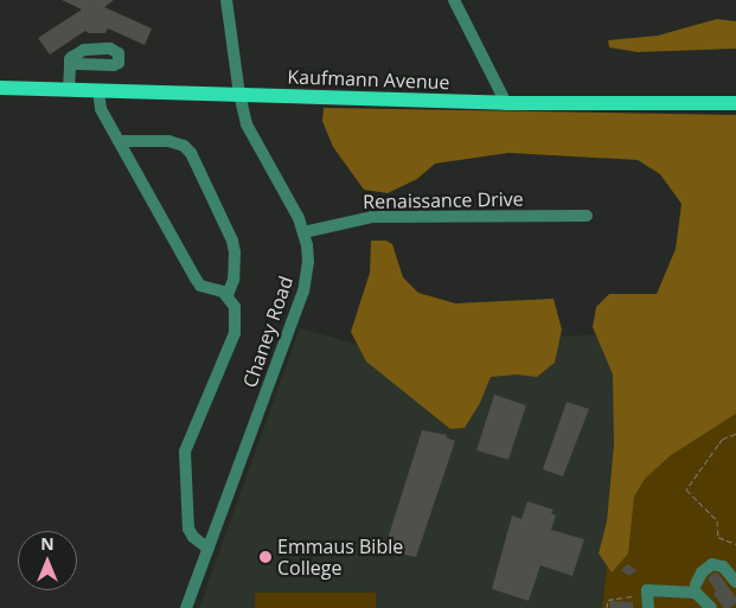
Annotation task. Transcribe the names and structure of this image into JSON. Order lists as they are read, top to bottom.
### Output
{
  "streets": {
    "main road": ["Kaufmann Avenue"],
    "street": ["Renaissance Drive", "Chaney Road"]
  },
  "crossings": [
    ["Kaufmann Avenue", "Chaney Road"],
    ["Renaissance Drive", "Chaney Road"]
  ],
  "places": ["Emmaus Bible College"],
  "north": "top"
}
